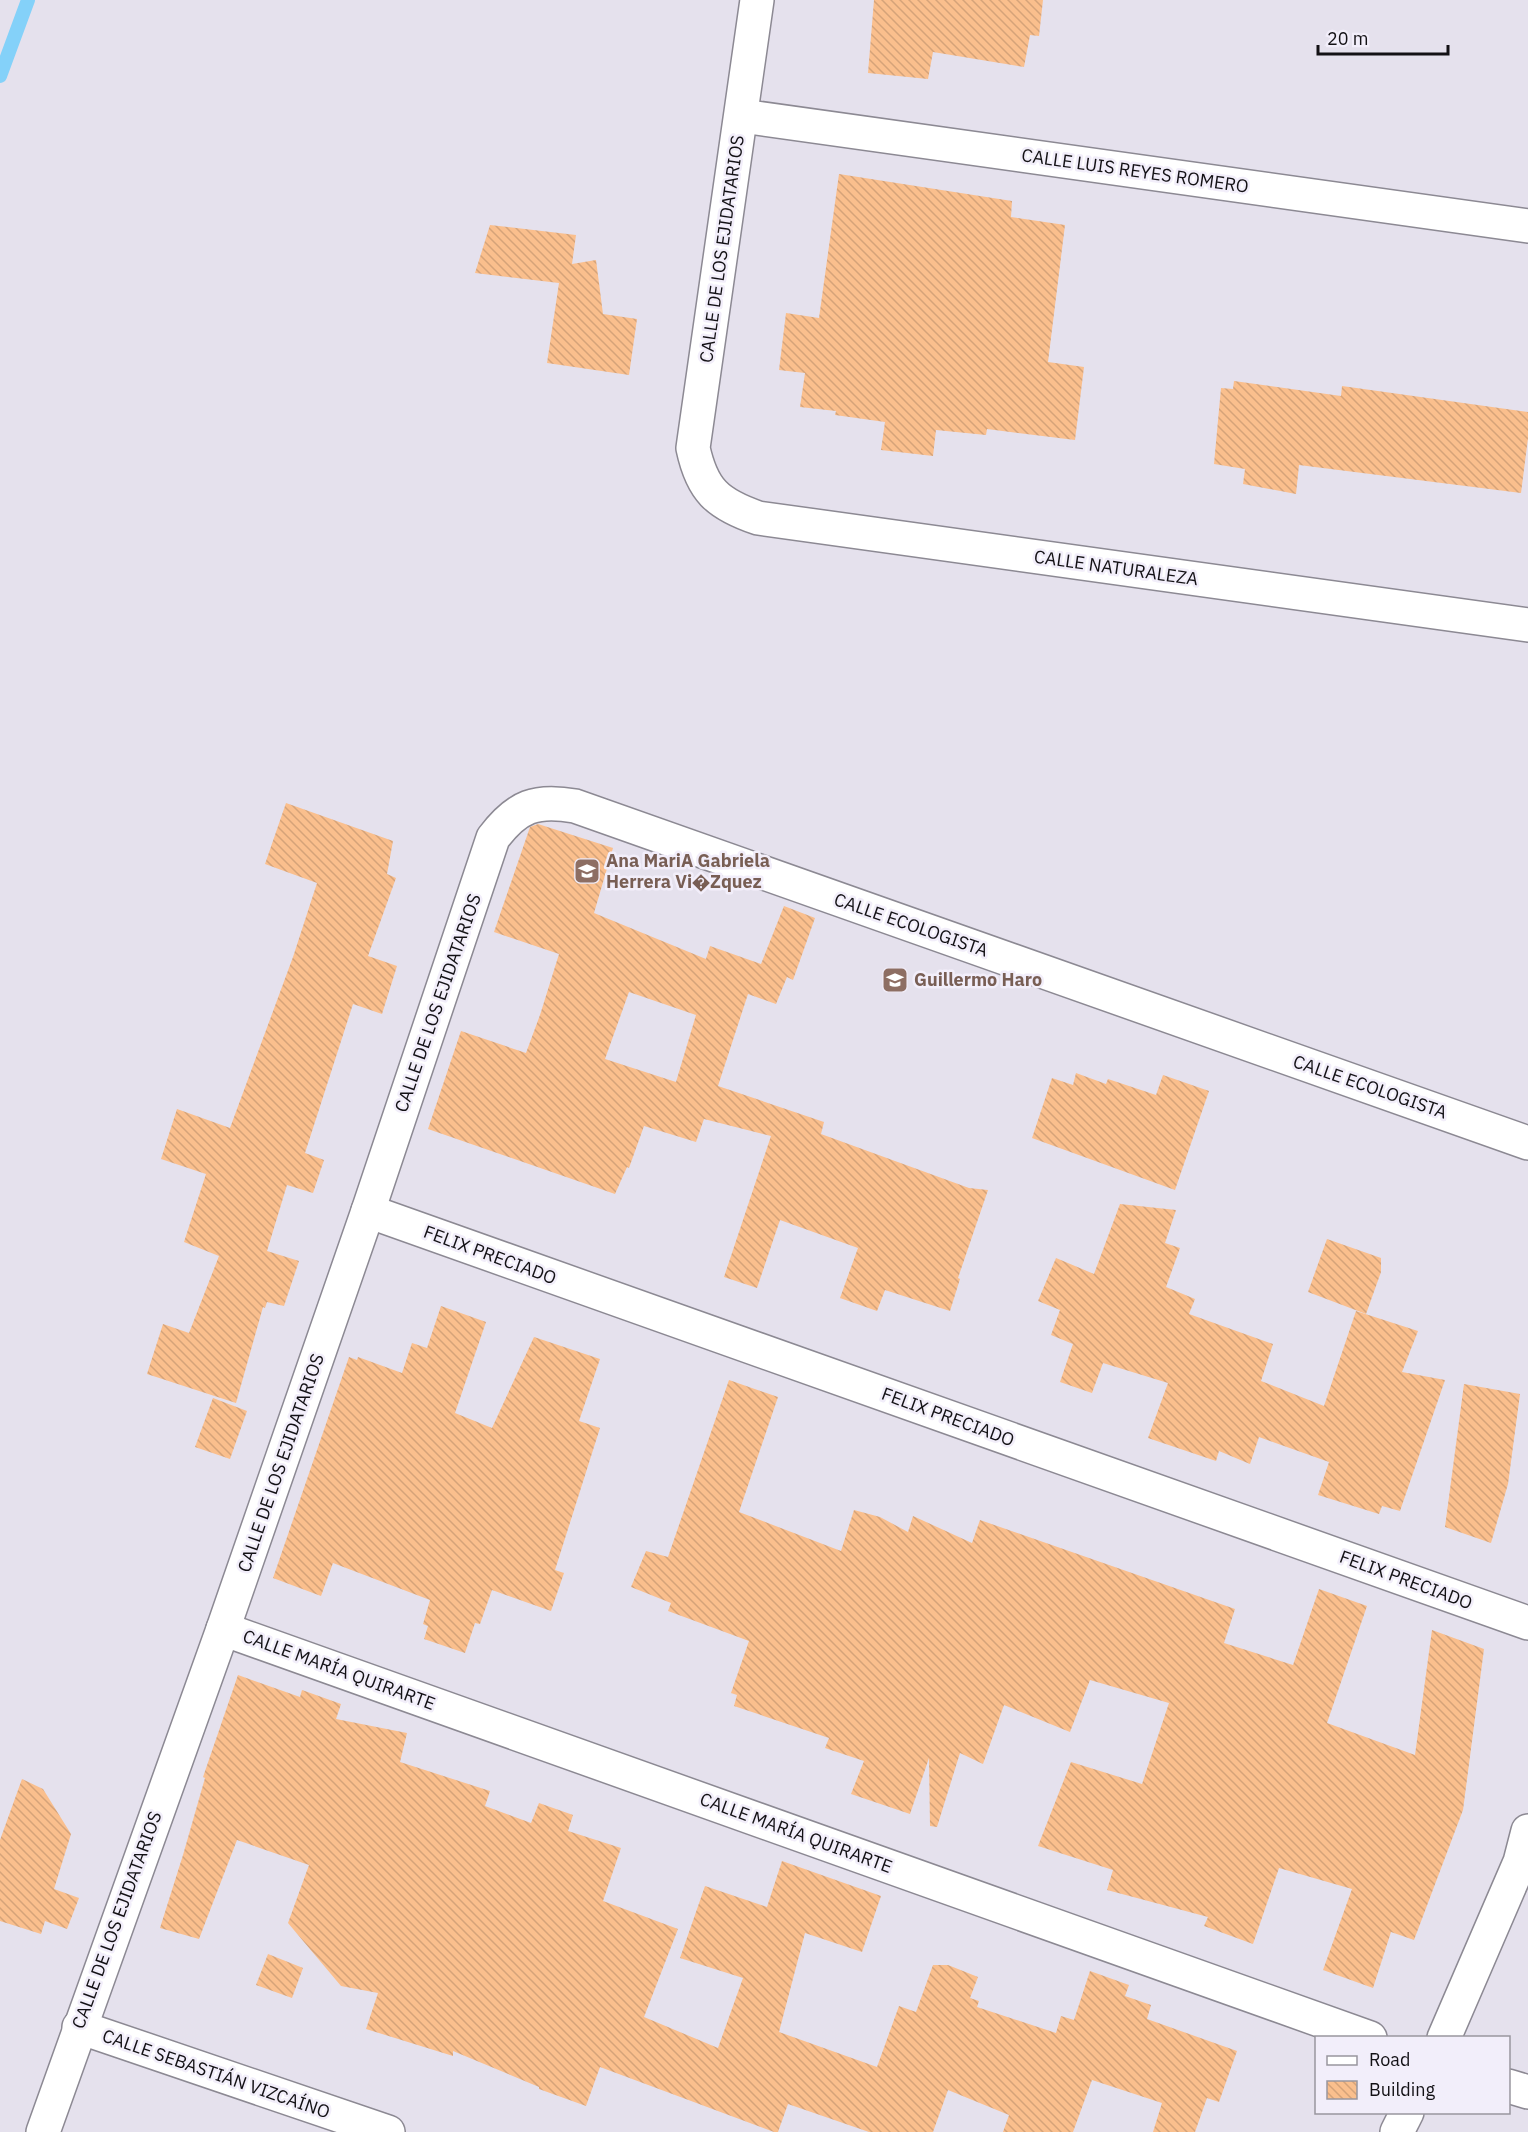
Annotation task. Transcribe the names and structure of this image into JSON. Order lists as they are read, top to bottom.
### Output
{
  "streets": {
    "street": [
      "CALLE LUIS REYES ROMERO",
      "CALLE DE LOS EJIDATARIOS",
      "CALLE NATURALEZA",
      "CALLE ECOLOGISTA",
      "FELIX PRECIADO",
      "CALLE MARÍA QUIRARTE",
      "CALLE SEBASTIÁN VIZCAÍNO"
    ]
  },
  "crossings": [
    ["CALLE LUIS REYES ROMERO", "CALLE DE LOS EJIDATARIOS"],
    ["CALLE DE LOS EJIDATARIOS", "CALLE NATURALEZA"],
    ["CALLE DE LOS EJIDATARIOS", "CALLE ECOLOGISTA"],
    ["CALLE DE LOS EJIDATARIOS", "FELIX PRECIADO"],
    ["CALLE DE LOS EJIDATARIOS", "CALLE MARÍA QUIRARTE"],
    ["CALLE DE LOS EJIDATARIOS", "CALLE SEBASTIÁN VIZCAÍNO"]
  ],
  "places": {
    "school or university": ["Ana MariA Gabriela Herrera Vi�Zquez", "Guillermo Haro"]
  },
  "legend": ["Road", "Building"],
  "scale_bar": "20 m"
}
